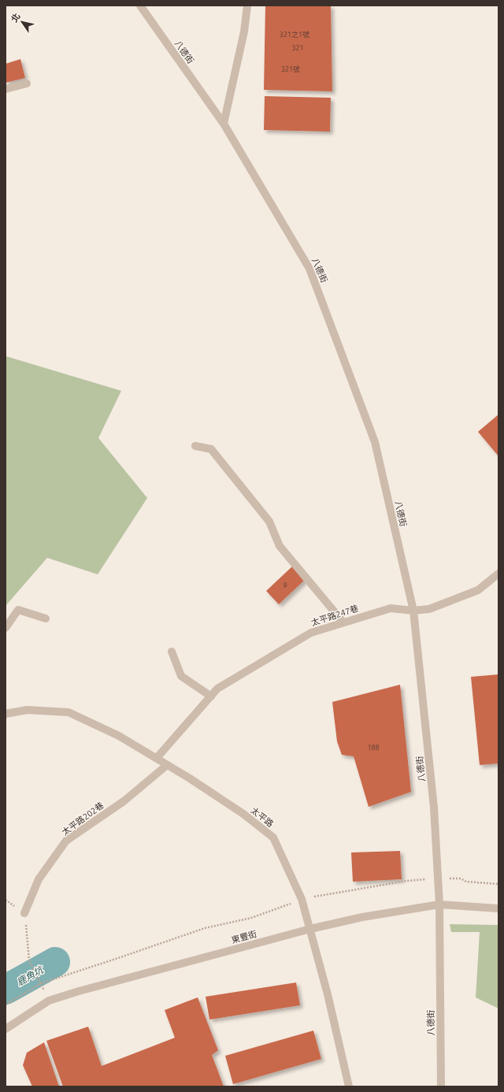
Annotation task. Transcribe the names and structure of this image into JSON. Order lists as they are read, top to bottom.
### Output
{
  "streets": {
    "street": [
      "八德街",
      "太平路247巷",
      "太平路",
      "太平路202巷",
      "東豐街"
    ]
  },
  "crossings": [
    ["八德街", "太平路247巷"],
    ["八德街", "東豐街"],
    ["太平路247巷", "太平路"],
    ["太平路", "太平路202巷"],
    ["太平路", "東豐街"]
  ],
  "water": ["鹿角坑"],
  "house_numbers": [
    "321之1號",
    "321",
    "321號",
    "9",
    "188"
  ],
  "north": "top left"
}
